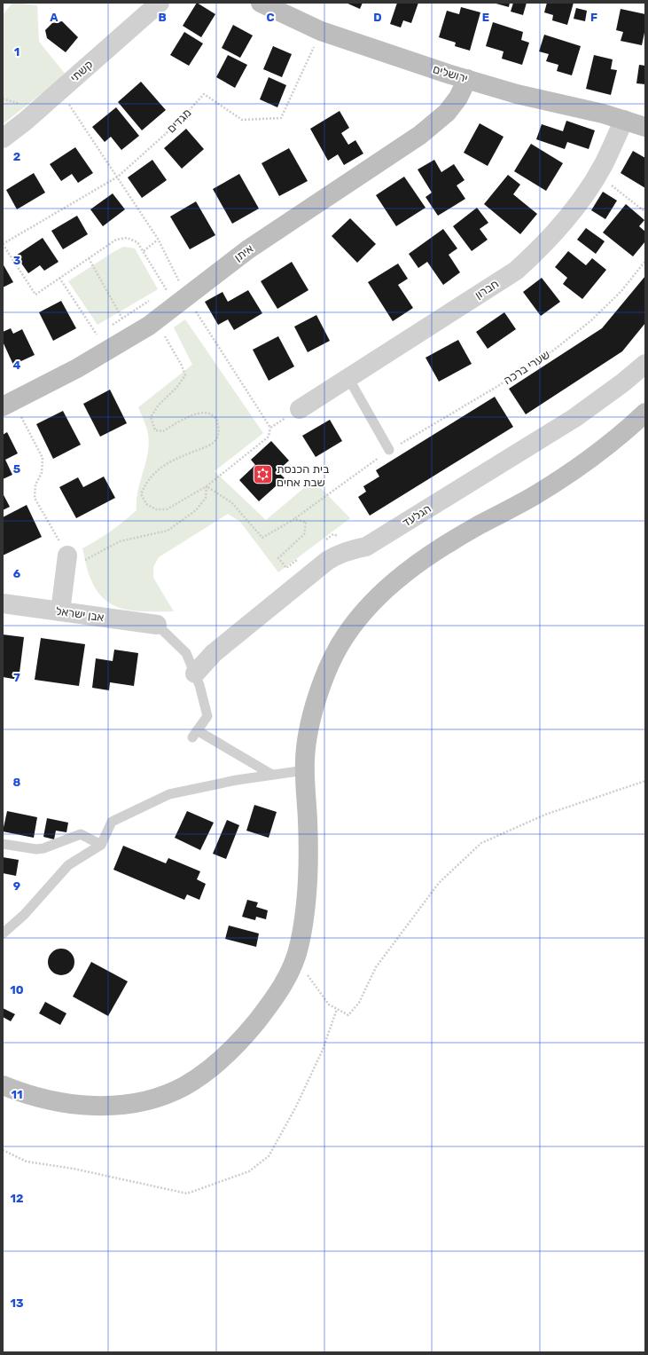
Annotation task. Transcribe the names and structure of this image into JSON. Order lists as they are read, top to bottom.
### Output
{
  "streets": {
    "street": [
      "קשתי",
      "ירושלים",
      "איתן",
      "חברון",
      "הגלעד",
      "אבן ישראל"
    ],
    "path": ["מגדים", "שערי ברכה"]
  },
  "crossings": [
    ["ירושלים", "מגדים"],
    ["ירושלים", "איתן"],
    ["ירושלים", "חברון"]
  ],
  "places": {
    "synagogue": ["בית הכנסת שבת אחים"]
  },
  "grid": {
    "columns": [
      "A",
      "B",
      "C",
      "D",
      "E",
      "F"
    ],
    "rows": [
      "1",
      "2",
      "3",
      "4",
      "5",
      "6",
      "7",
      "8",
      "9",
      "10",
      "11",
      "12",
      "13"
    ]
  }
}
